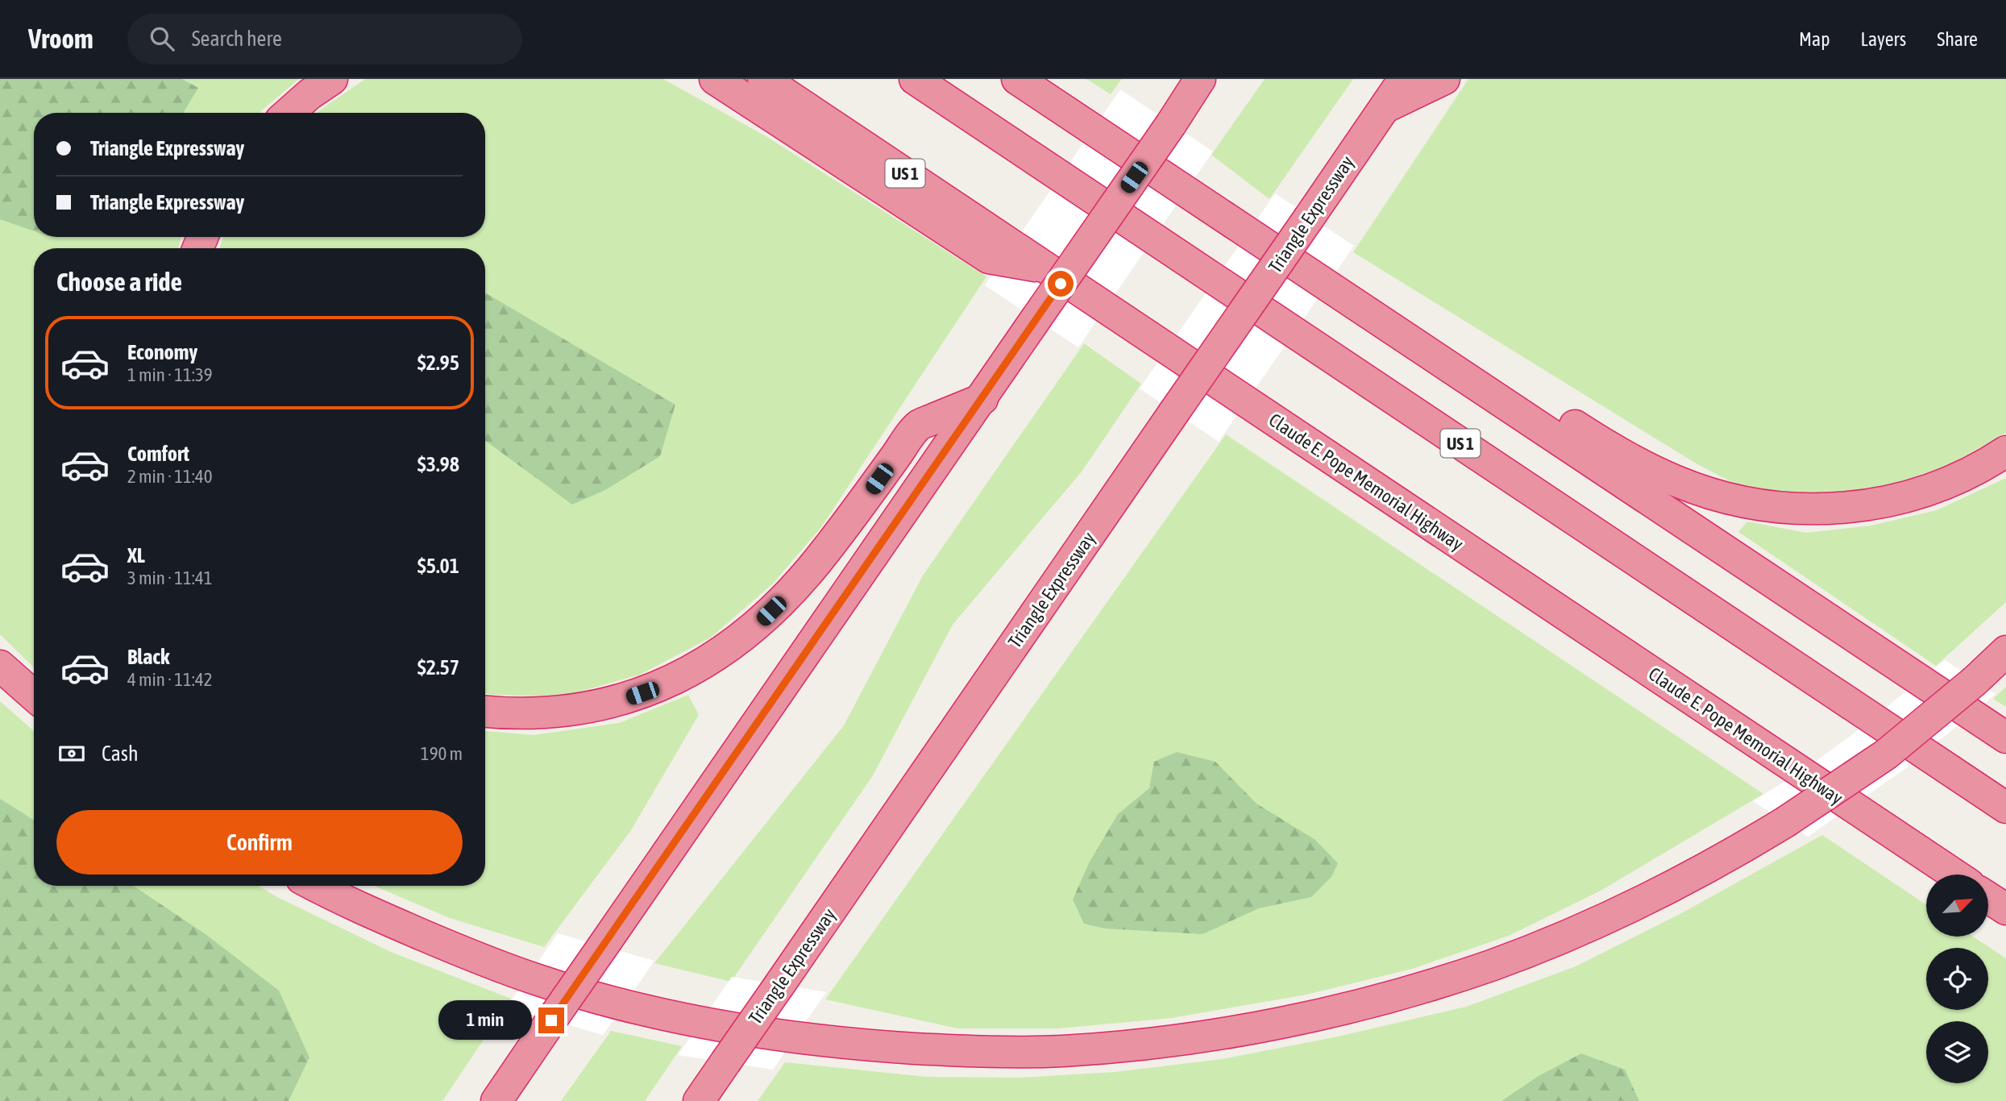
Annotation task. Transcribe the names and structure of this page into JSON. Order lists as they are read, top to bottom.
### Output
{
  "streets": {
    "highway": ["US 1", "Triangle Expressway", "Claude E. Pope Memorial Highway"]
  },
  "north": "top right",
  "page": {
    "header": "Vroom",
    "search": "Search here",
    "nav": ["Map", "Layers", "Share"],
    "banner": ["Triangle Expressway", "Triangle Expressway"],
    "heading": "Choose a ride",
    "list": [
      {
        "name": "Economy",
        "note": "1 min · 11:39",
        "value": "$2.95"
      },
      {
        "name": "Comfort",
        "note": "2 min · 11:40",
        "value": "$3.98"
      },
      {
        "name": "XL",
        "note": "3 min · 11:41",
        "value": "$5.01"
      },
      {
        "name": "Black",
        "note": "4 min · 11:42",
        "value": "$2.57"
      }
    ],
    "pay": ["Cash", "190 m"],
    "buttons": "Confirm",
    "bubble": "1 min"
  }
}
